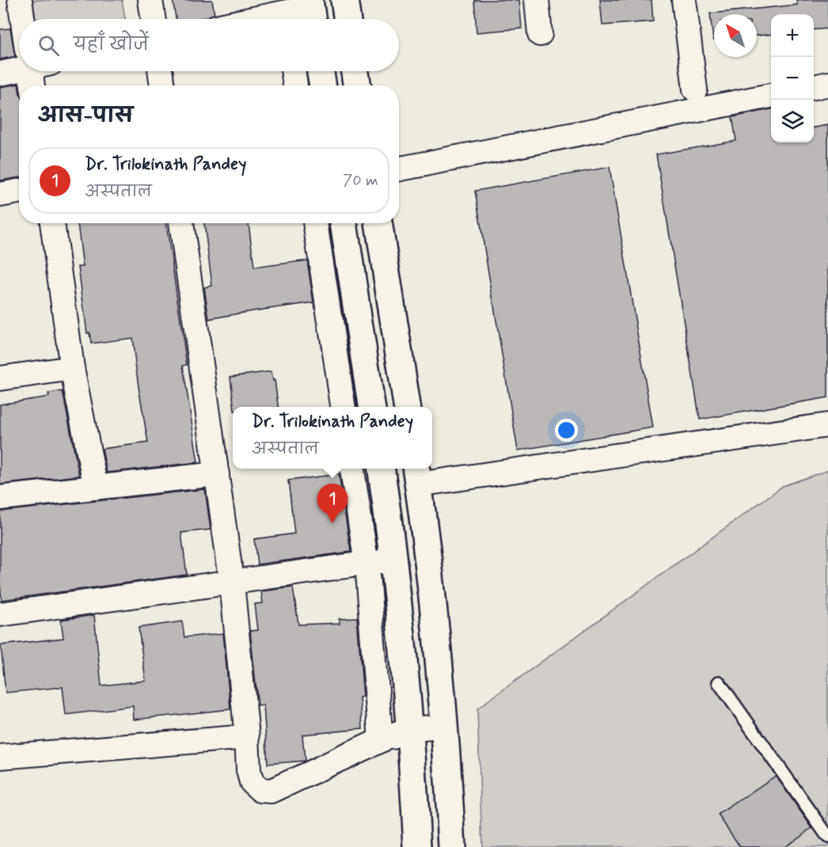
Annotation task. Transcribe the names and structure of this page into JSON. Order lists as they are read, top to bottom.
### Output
{
  "north": "top left",
  "page": {
    "map_buttons": ["+", "−"],
    "search": "यहाँ खोजें",
    "heading": "आस-पास",
    "list": [
      {
        "mark": "1",
        "name": "Dr. Trilokinath Pandey",
        "note": "अस्पताल",
        "value": "70 m"
      }
    ],
    "popup": ["Dr. Trilokinath Pandey", "अस्पताल"],
    "pins": "1"
  }
}
